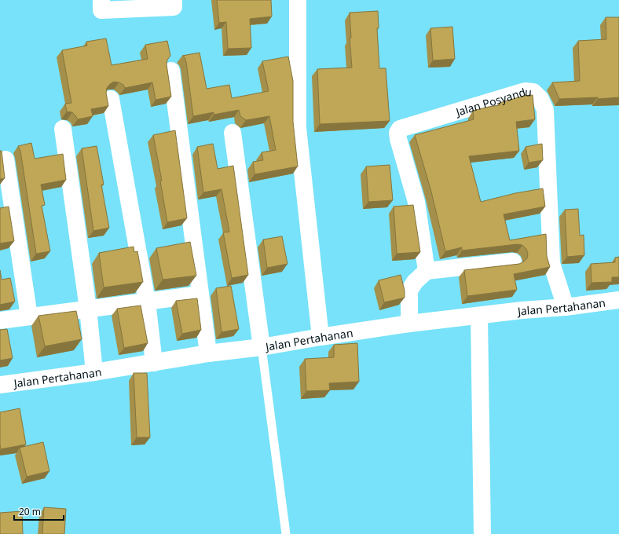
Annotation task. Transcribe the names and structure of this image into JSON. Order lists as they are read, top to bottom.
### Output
{
  "streets": {
    "street": ["Jalan Posyandu", "Jalan Pertahanan"]
  },
  "crossings": [
    ["Jalan Posyandu", "Jalan Pertahanan"]
  ],
  "scale_bar": "20 m"
}
